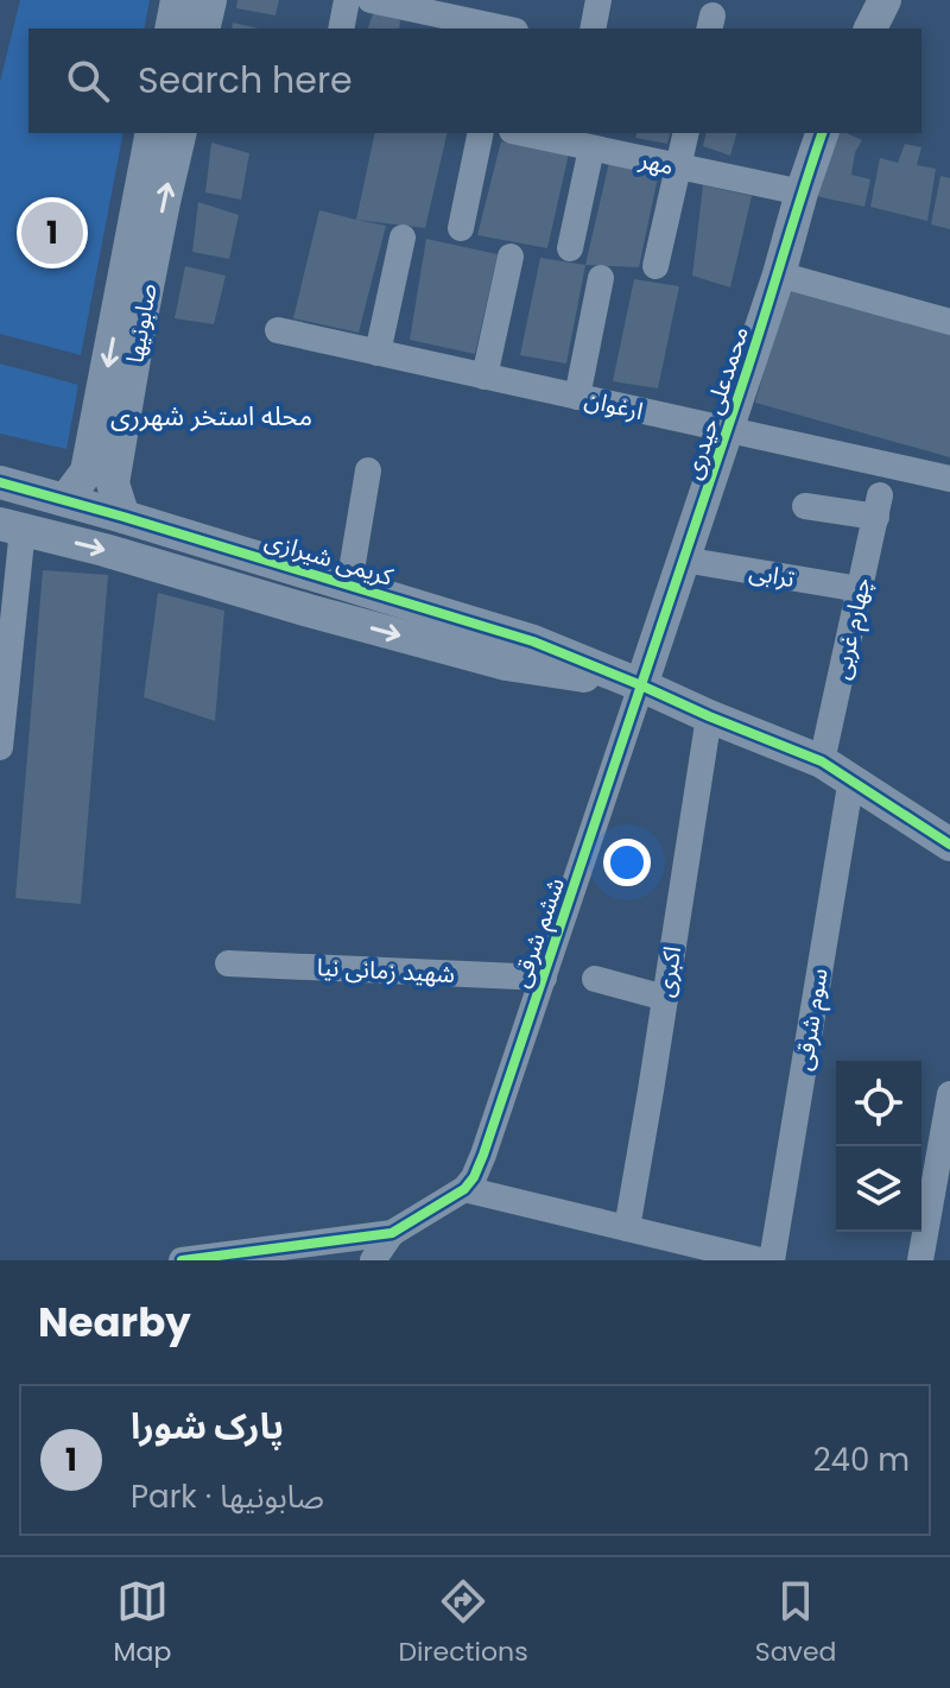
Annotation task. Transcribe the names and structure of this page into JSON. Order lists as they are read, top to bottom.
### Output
{
  "streets": {
    "street": [
      "مهر",
      "صابونیها",
      "محمدعلی حیدری",
      "ارغوان",
      "کریمی شیرازی",
      "ترابی",
      "چهارم غربی",
      "ششم شرقی",
      "شهید زمانی نیا",
      "اکبری",
      "سوم شرقی"
    ]
  },
  "crossings": [
    ["مهر", "محمدعلی حیدری"],
    ["صابونیها", "کریمی شیرازی"],
    ["محمدعلی حیدری", "ارغوان"],
    ["محمدعلی حیدری", "کریمی شیرازی"],
    ["محمدعلی حیدری", "ترابی"],
    ["محمدعلی حیدری", "ششم شرقی"],
    ["کریمی شیرازی", "ششم شرقی"],
    ["ترابی", "چهارم غربی"],
    ["ششم شرقی", "شهید زمانی نیا"]
  ],
  "districts": ["محله استخر شهرری"],
  "page": {
    "search": "Search here",
    "pins": "1",
    "heading": "Nearby",
    "list": [
      {
        "mark": "1",
        "name": "پارک شورا",
        "note": "Park · صابونیها",
        "value": "240 m"
      }
    ],
    "nav": ["Map", "Directions", "Saved"]
  }
}
